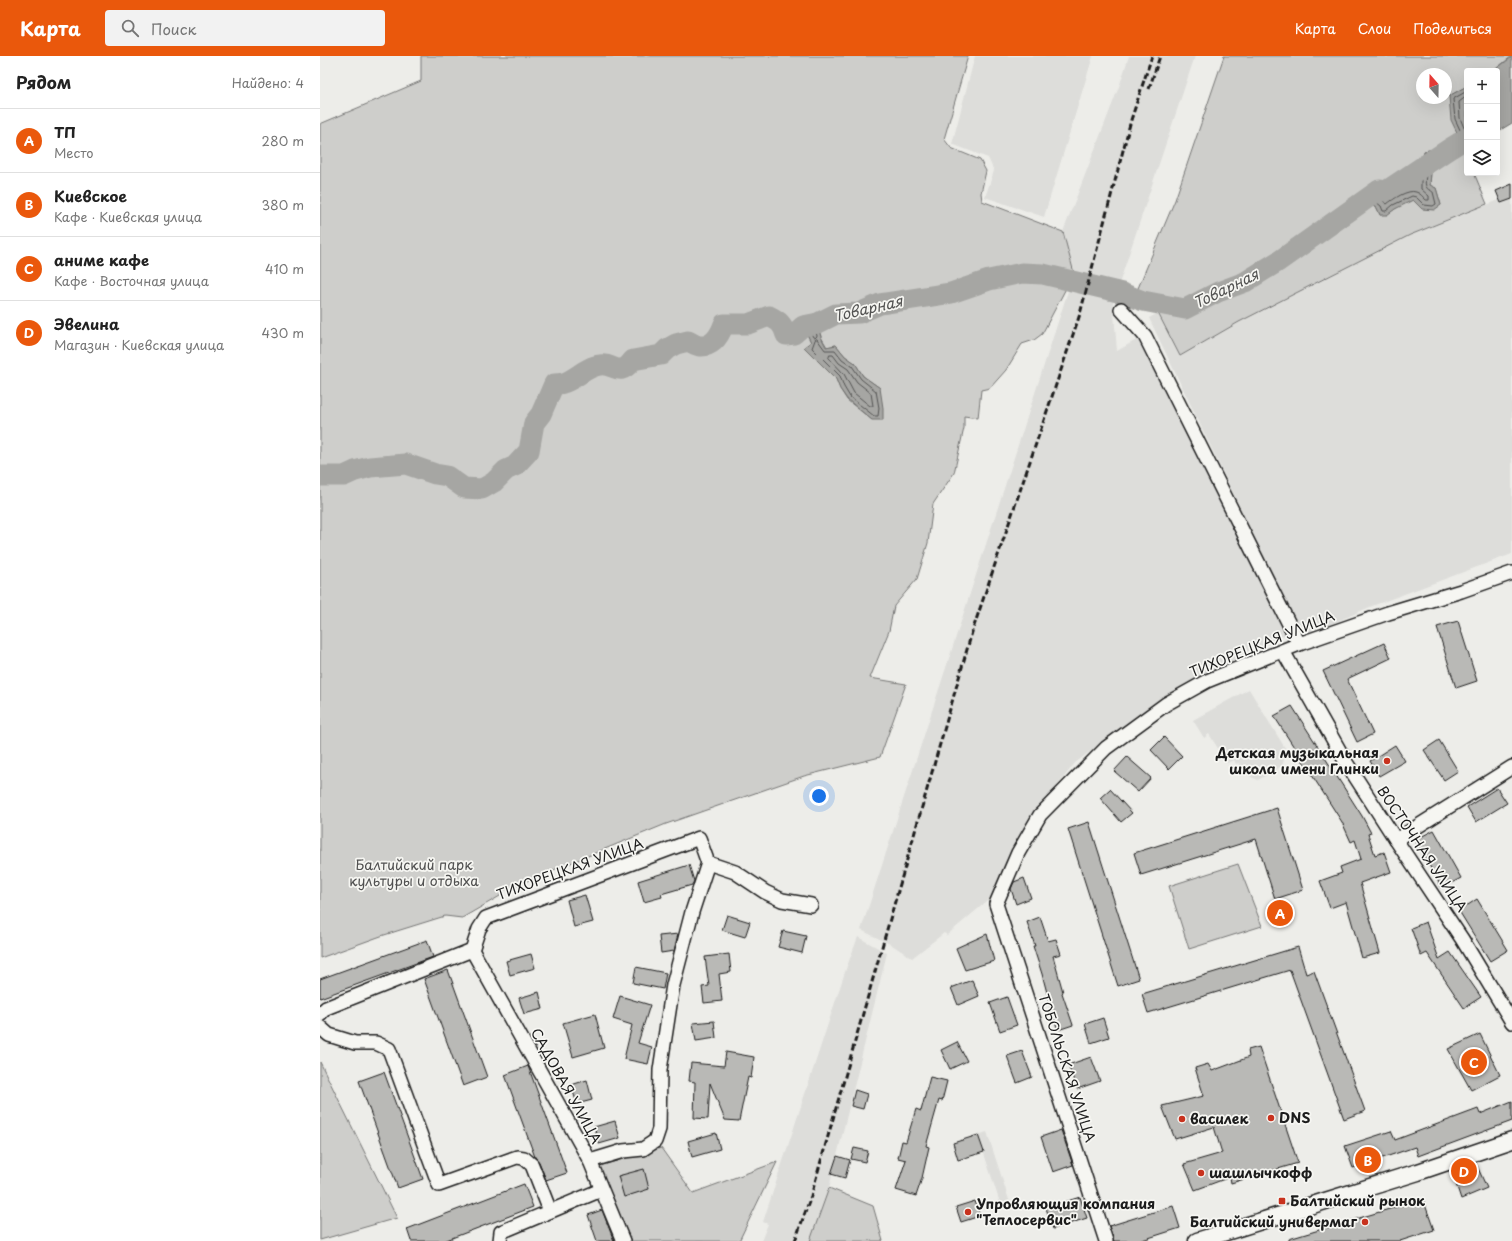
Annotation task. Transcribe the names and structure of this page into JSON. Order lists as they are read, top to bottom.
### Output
{
  "streets": {
    "street": [
      "ТИХОРЕЦКАЯ УЛИЦА",
      "ВОСТОЧНАЯ УЛИЦА",
      "ТОБОЛЬСКАЯ УЛИЦА",
      "САДОВАЯ УЛИЦА"
    ]
  },
  "crossings": [
    ["ТИХОРЕЦКАЯ УЛИЦА", "ВОСТОЧНАЯ УЛИЦА"],
    ["ТИХОРЕЦКАЯ УЛИЦА", "ТОБОЛЬСКАЯ УЛИЦА"],
    ["ТИХОРЕЦКАЯ УЛИЦА", "САДОВАЯ УЛИЦА"]
  ],
  "water": ["Товарная"],
  "parks": ["Балтийский парк культуры и отдыха"],
  "places": {
    "other": [
      "Детская музыкальная школа имени Глинки",
      "DNS",
      "василек",
      "шашлычкофф",
      "Упровляющия компания \"Теплосервис\"",
      "Балтийский универмаг"
    ],
    "transit": ["Балтийский рынок"]
  },
  "north": "top",
  "page": {
    "header": "Карта",
    "search": "Поиск",
    "nav": ["Карта", "Слои", "Поделиться"],
    "heading": ["Рядом", "Найдено: 4"],
    "map_buttons": ["+", "−"],
    "list": [
      {
        "mark": "A",
        "name": "ТП",
        "note": "Место",
        "value": "280 m"
      },
      {
        "mark": "B",
        "name": "Киевское",
        "note": "Кафе · Киевская улица",
        "value": "380 m"
      },
      {
        "mark": "C",
        "name": "аниме кафе",
        "note": "Кафе · Восточная улица",
        "value": "410 m"
      },
      {
        "mark": "D",
        "name": "Эвелина",
        "note": "Магазин · Киевская улица",
        "value": "430 m"
      }
    ],
    "pins": [
      "A",
      "C",
      "B",
      "D"
    ]
  }
}
